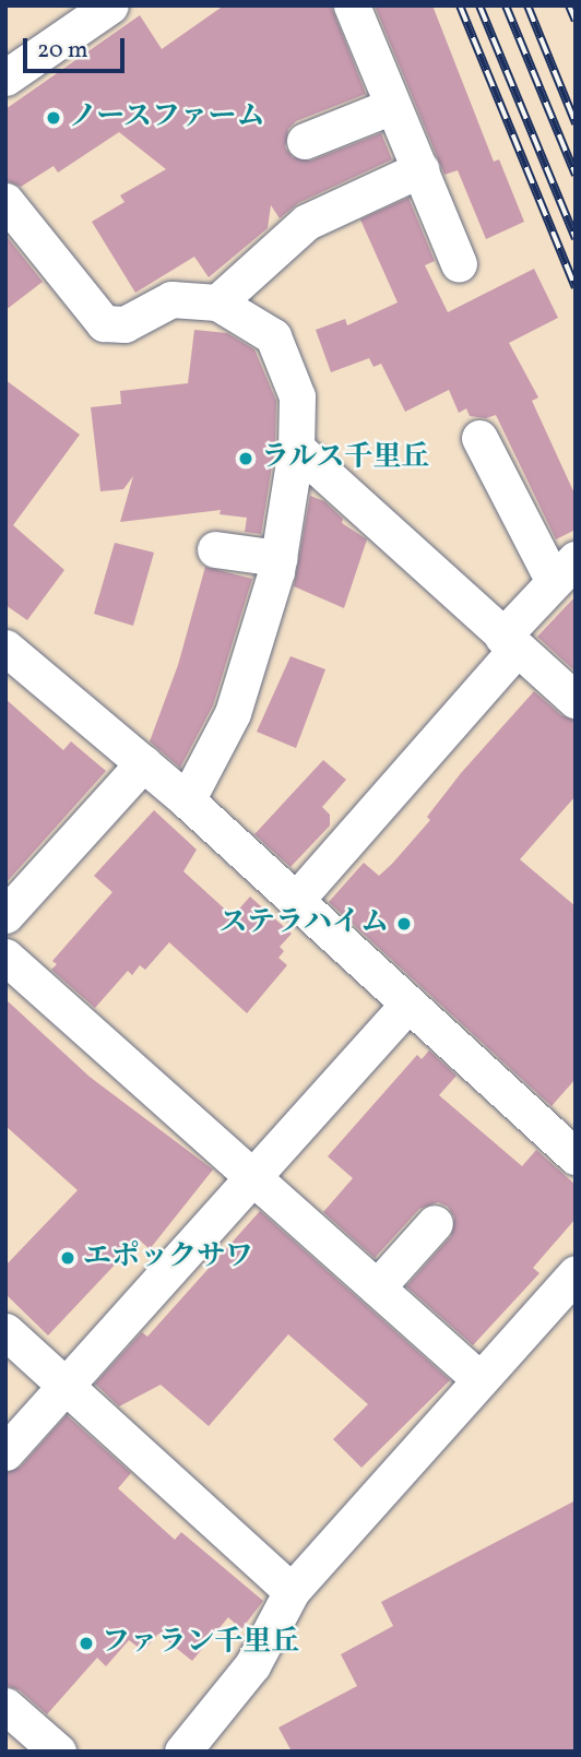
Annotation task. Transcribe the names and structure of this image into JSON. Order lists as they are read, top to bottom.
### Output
{
  "places": [
    "ノースファーム",
    "ラルス千里丘",
    "ステラハイム",
    "エポックサワ",
    "ファラン千里丘"
  ],
  "scale_bar": "20 m"
}
